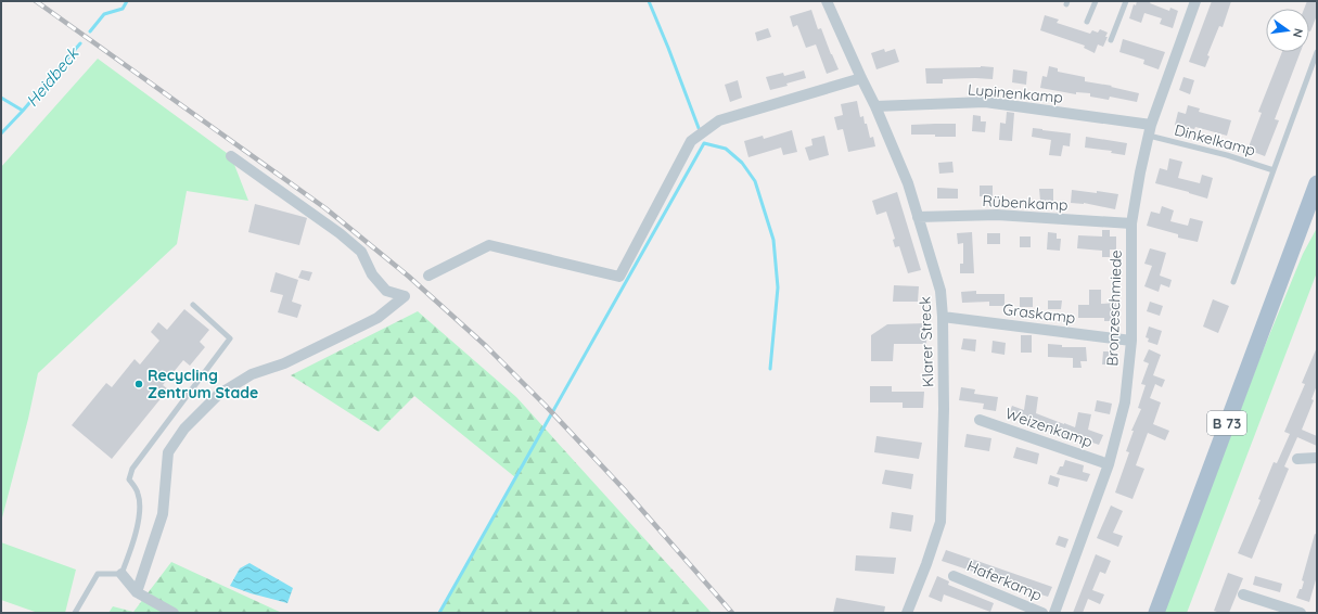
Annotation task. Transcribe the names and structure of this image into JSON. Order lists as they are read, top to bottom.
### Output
{
  "streets": {
    "main road": ["B 73"],
    "street": [
      "Lupinenkamp",
      "Rübenkamp",
      "Bronzeschmiede",
      "Graskamp",
      "Klarer Streck",
      "Weizenkamp",
      "Haferkamp"
    ],
    "lane": ["Dinkelkamp"]
  },
  "crossings": [
    ["Lupinenkamp", "Dinkelkamp"],
    ["Lupinenkamp", "Bronzeschmiede"],
    ["Lupinenkamp", "Klarer Streck"],
    ["Dinkelkamp", "Bronzeschmiede"],
    ["Rübenkamp", "Bronzeschmiede"],
    ["Rübenkamp", "Klarer Streck"],
    ["Bronzeschmiede", "Graskamp"],
    ["Bronzeschmiede", "Weizenkamp"],
    ["Graskamp", "Klarer Streck"]
  ],
  "water": ["Heidbeck"],
  "places": ["Recycling Zentrum Stade"],
  "north": "right"
}
